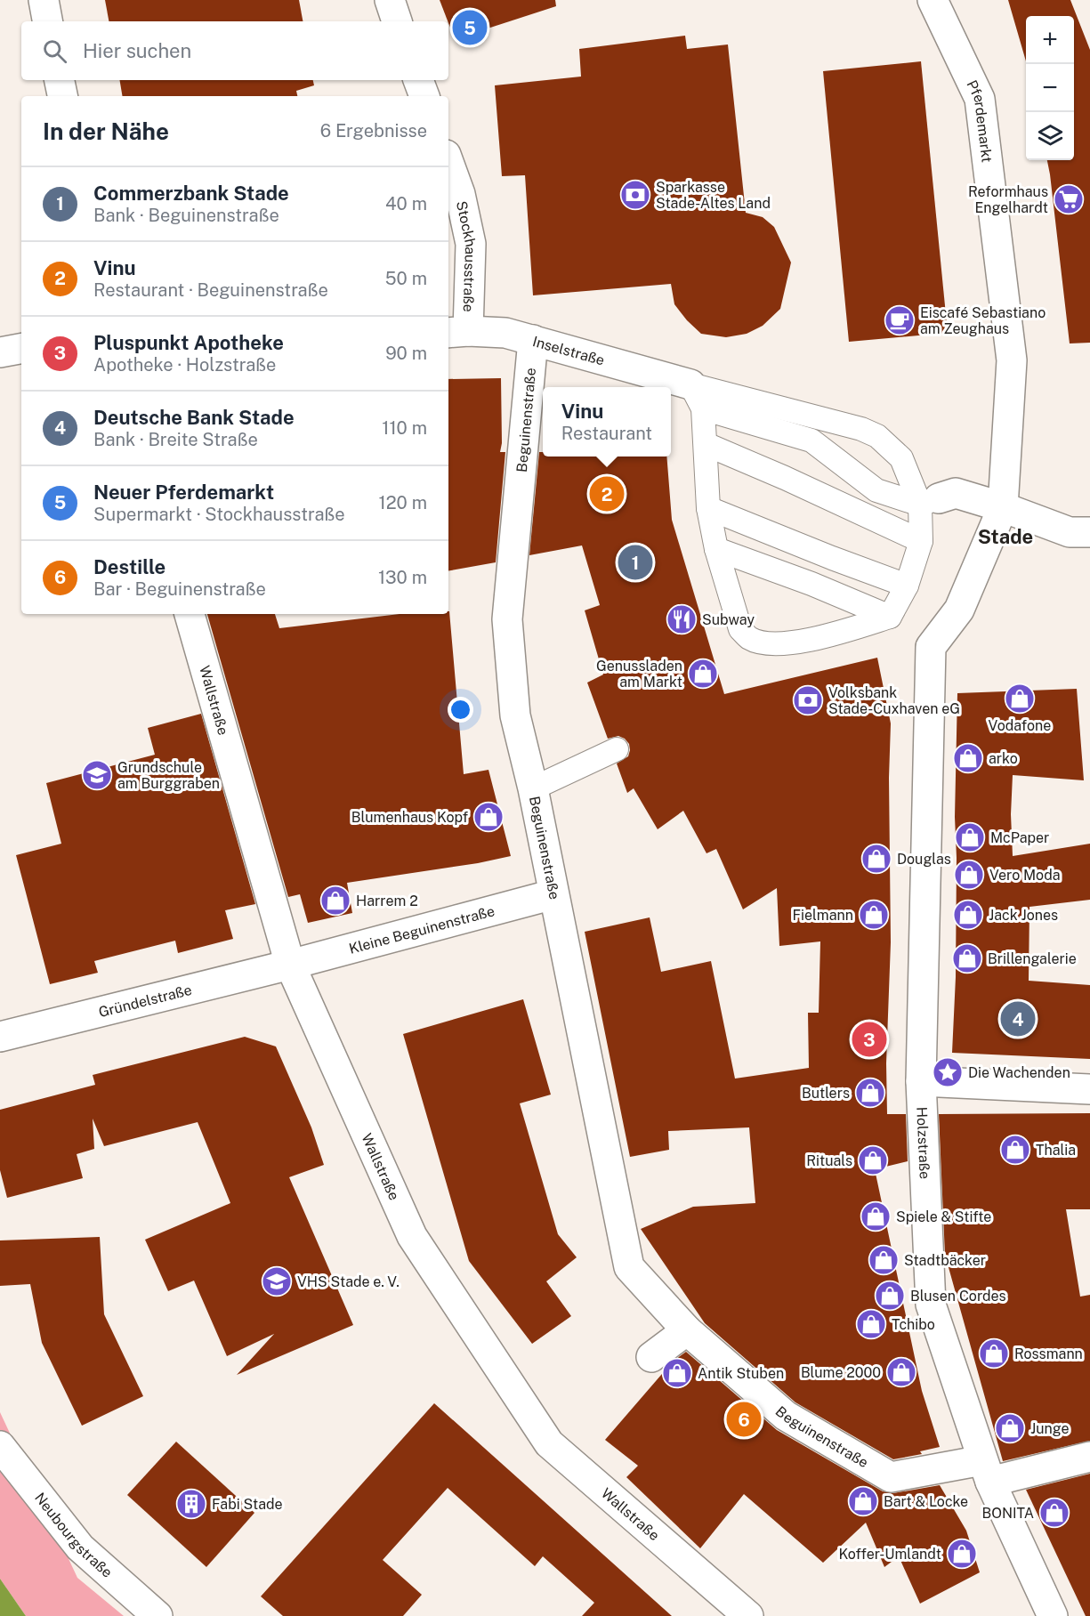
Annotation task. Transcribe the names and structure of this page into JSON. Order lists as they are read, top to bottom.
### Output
{
  "streets": {
    "street": [
      "Pferdemarkt",
      "Stockhausstraße",
      "Inselstraße",
      "Beguinenstraße",
      "Wallstraße",
      "Kleine Beguinenstraße",
      "Gründelstraße",
      "Holzstraße",
      "Neubourgstraße"
    ]
  },
  "crossings": [
    ["Pferdemarkt", "Holzstraße"],
    ["Stockhausstraße", "Inselstraße"],
    ["Inselstraße", "Beguinenstraße"],
    ["Beguinenstraße", "Kleine Beguinenstraße"],
    ["Beguinenstraße", "Holzstraße"],
    ["Wallstraße", "Kleine Beguinenstraße"],
    ["Wallstraße", "Gründelstraße"],
    ["Kleine Beguinenstraße", "Gründelstraße"]
  ],
  "districts": ["Stade"],
  "places": {
    "bank": ["Sparkasse Stade-Altes Land", "Volksbank Stade-Cuxhaven eG"],
    "supermarket": ["Reformhaus Engelhardt"],
    "cafe": ["Eiscafé Sebastiano am Zeughaus"],
    "restaurant": ["Subway"],
    "shop": [
      "Genussladen am Markt",
      "Vodafone",
      "arko",
      "Blumenhaus Kopf",
      "McPaper",
      "Douglas",
      "Vero Moda",
      "Harrem 2",
      "Fielmann",
      "Jack Jones",
      "Brillengalerie",
      "Butlers",
      "Thalia",
      "Rituals",
      "Spiele & Stifte",
      "Stadtbäcker",
      "Blusen Cordes",
      "Tchibo",
      "Rossmann",
      "Blume 2000",
      "Antik Stuben",
      "Junge",
      "Bart & Locke",
      "BONITA",
      "Koffer-Umlandt"
    ],
    "school or university": ["Grundschule am Burggraben", "VHS Stade e. V."],
    "place": ["Die Wachenden"],
    "building": ["Fabi Stade"]
  },
  "page": {
    "pins": [
      "5",
      "2",
      "1",
      "4",
      "3",
      "6"
    ],
    "map_buttons": ["+", "−"],
    "search": "Hier suchen",
    "heading": ["In der Nähe", "6 Ergebnisse"],
    "list": [
      {
        "mark": "1",
        "name": "Commerzbank Stade",
        "note": "Bank · Beguinenstraße",
        "value": "40 m"
      },
      {
        "mark": "2",
        "name": "Vinu",
        "note": "Restaurant · Beguinenstraße",
        "value": "50 m"
      },
      {
        "mark": "3",
        "name": "Pluspunkt Apotheke",
        "note": "Apotheke · Holzstraße",
        "value": "90 m"
      },
      {
        "mark": "4",
        "name": "Deutsche Bank Stade",
        "note": "Bank · Breite Straße",
        "value": "110 m"
      },
      {
        "mark": "5",
        "name": "Neuer Pferdemarkt",
        "note": "Supermarkt · Stockhausstraße",
        "value": "120 m"
      },
      {
        "mark": "6",
        "name": "Destille",
        "note": "Bar · Beguinenstraße",
        "value": "130 m"
      }
    ],
    "popup": ["Vinu", "Restaurant"]
  }
}
